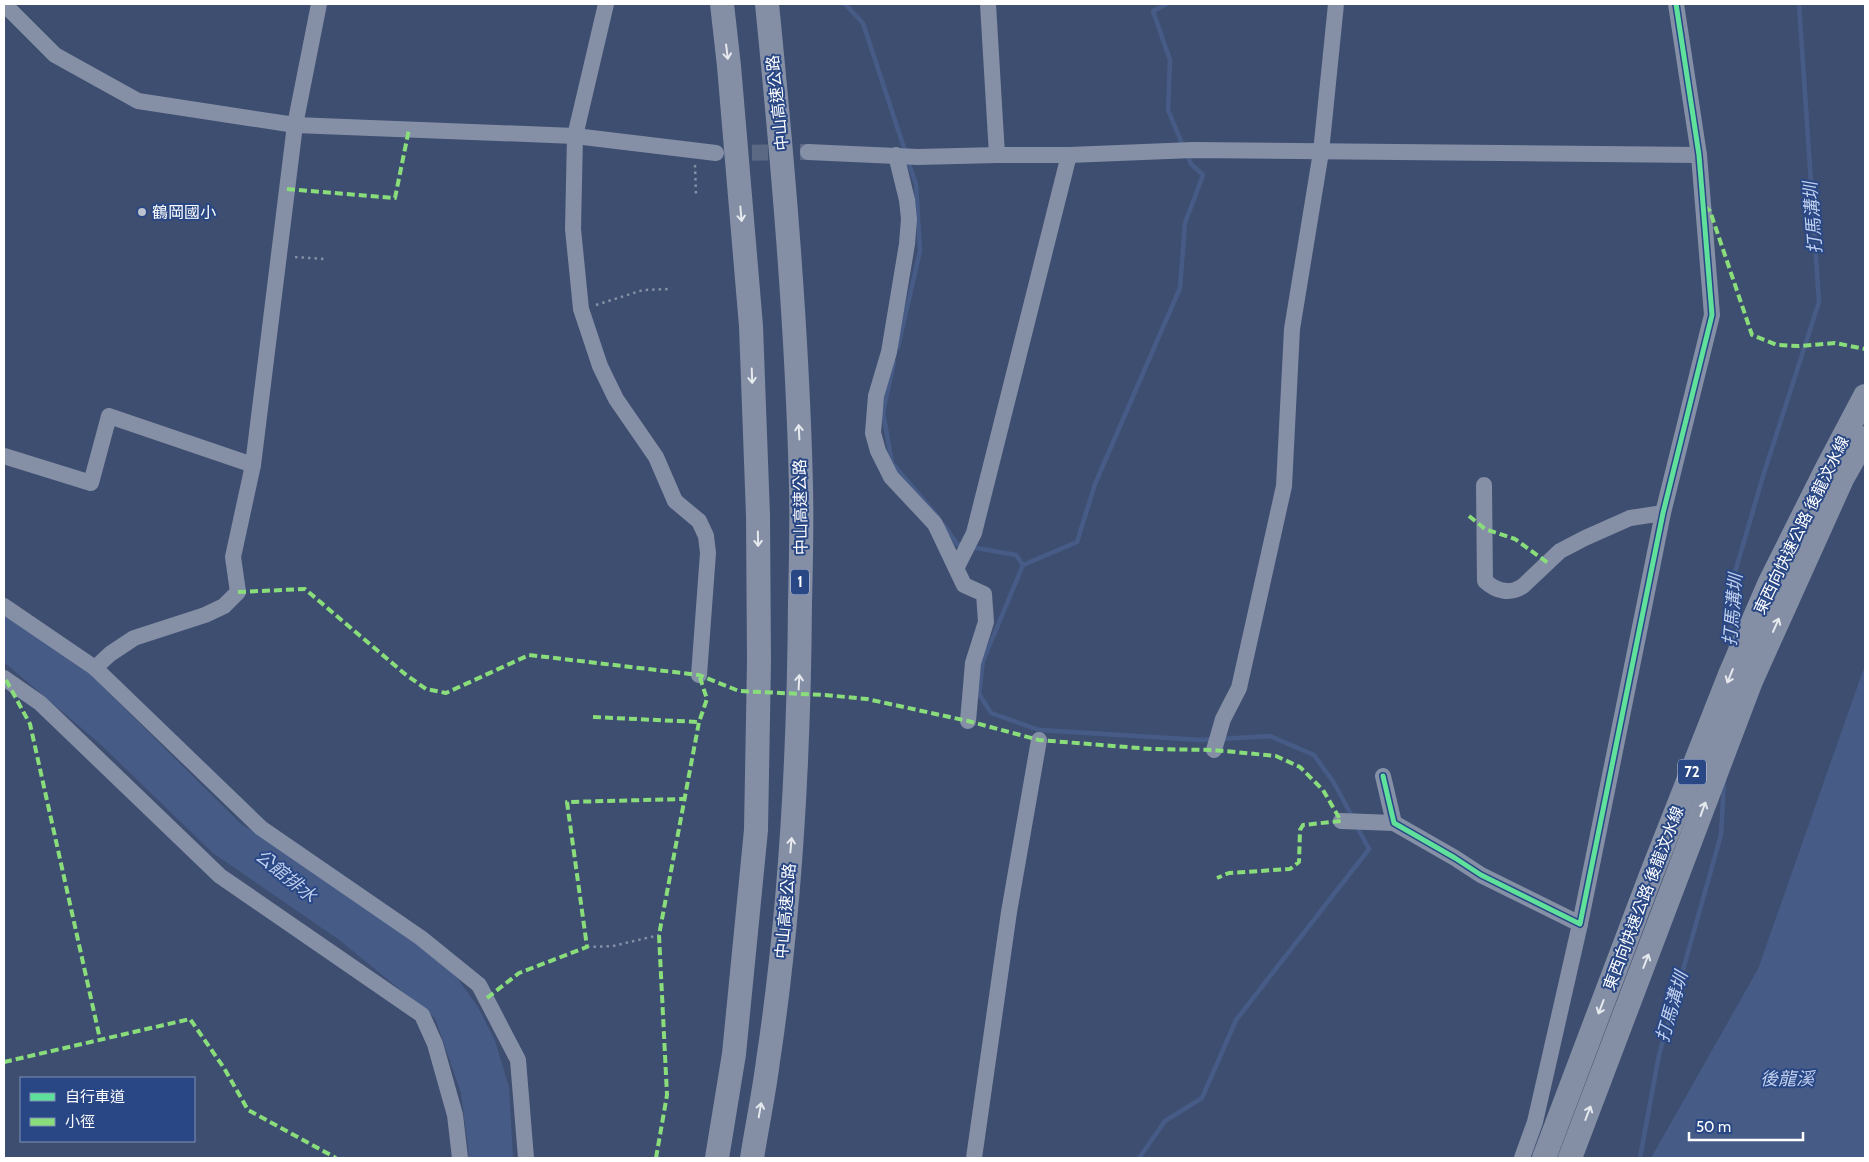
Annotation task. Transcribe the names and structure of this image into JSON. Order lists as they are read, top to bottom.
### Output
{
  "streets": {
    "highway": [
      "中山高速公路",
      "東西向快速公路 後龍汶水線",
      "1",
      "72"
    ]
  },
  "water": ["打馬溝圳", "公館排水", "後龍溪"],
  "places": ["鶴岡國小"],
  "legend": ["自行車道", "小徑"],
  "scale_bar": "50 m"
}
